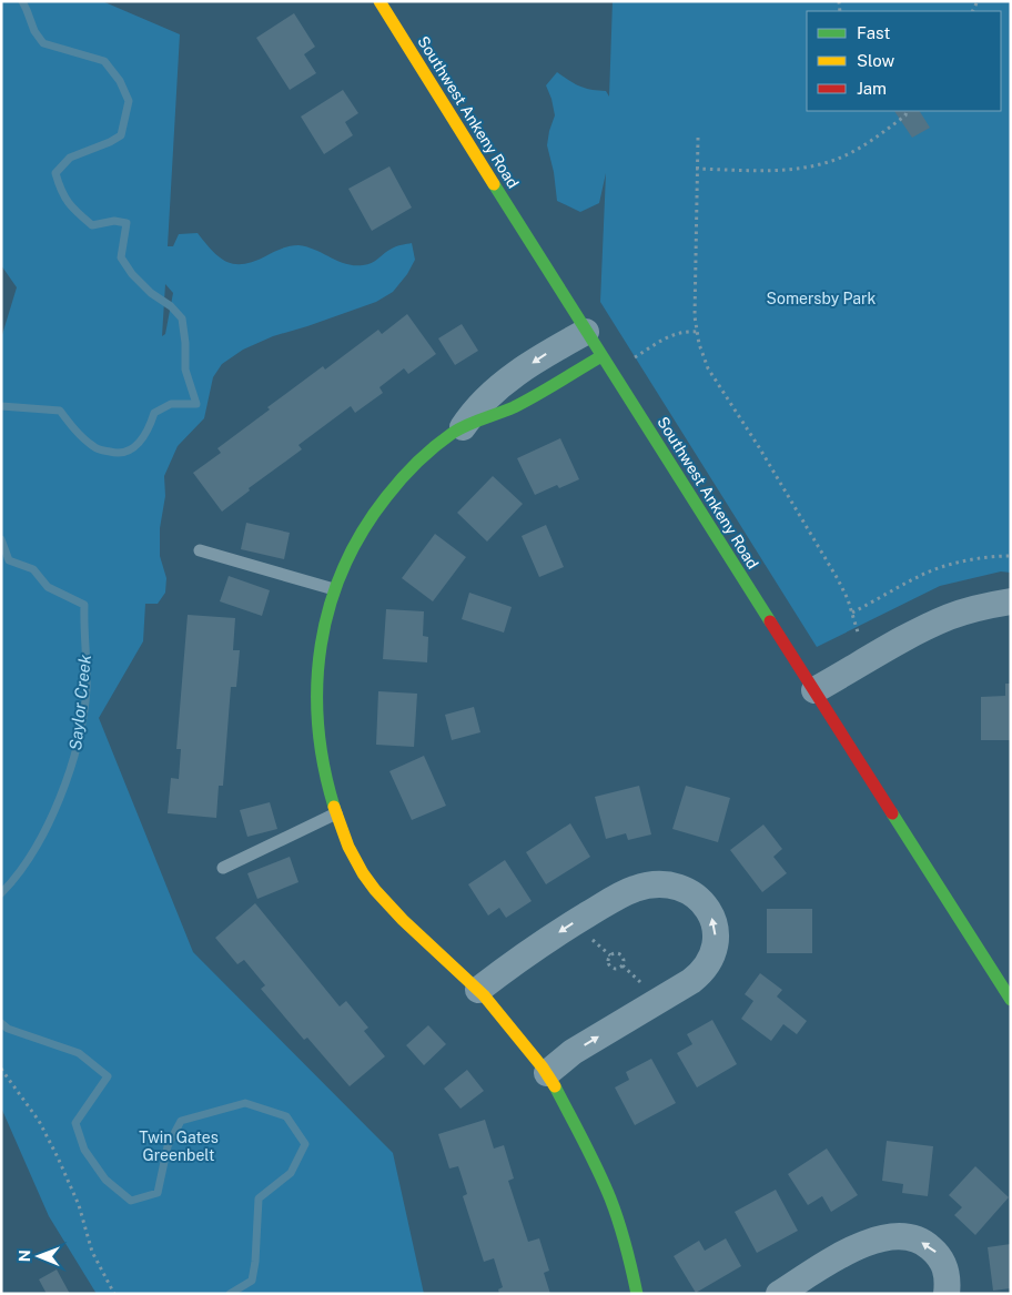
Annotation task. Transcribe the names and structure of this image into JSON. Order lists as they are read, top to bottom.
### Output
{
  "streets": {
    "street": ["Southwest Ankeny Road"]
  },
  "water": ["Saylor Creek"],
  "parks": ["Somersby Park", "Twin Gates Greenbelt"],
  "legend": ["Fast", "Slow", "Jam"],
  "north": "left"
}
